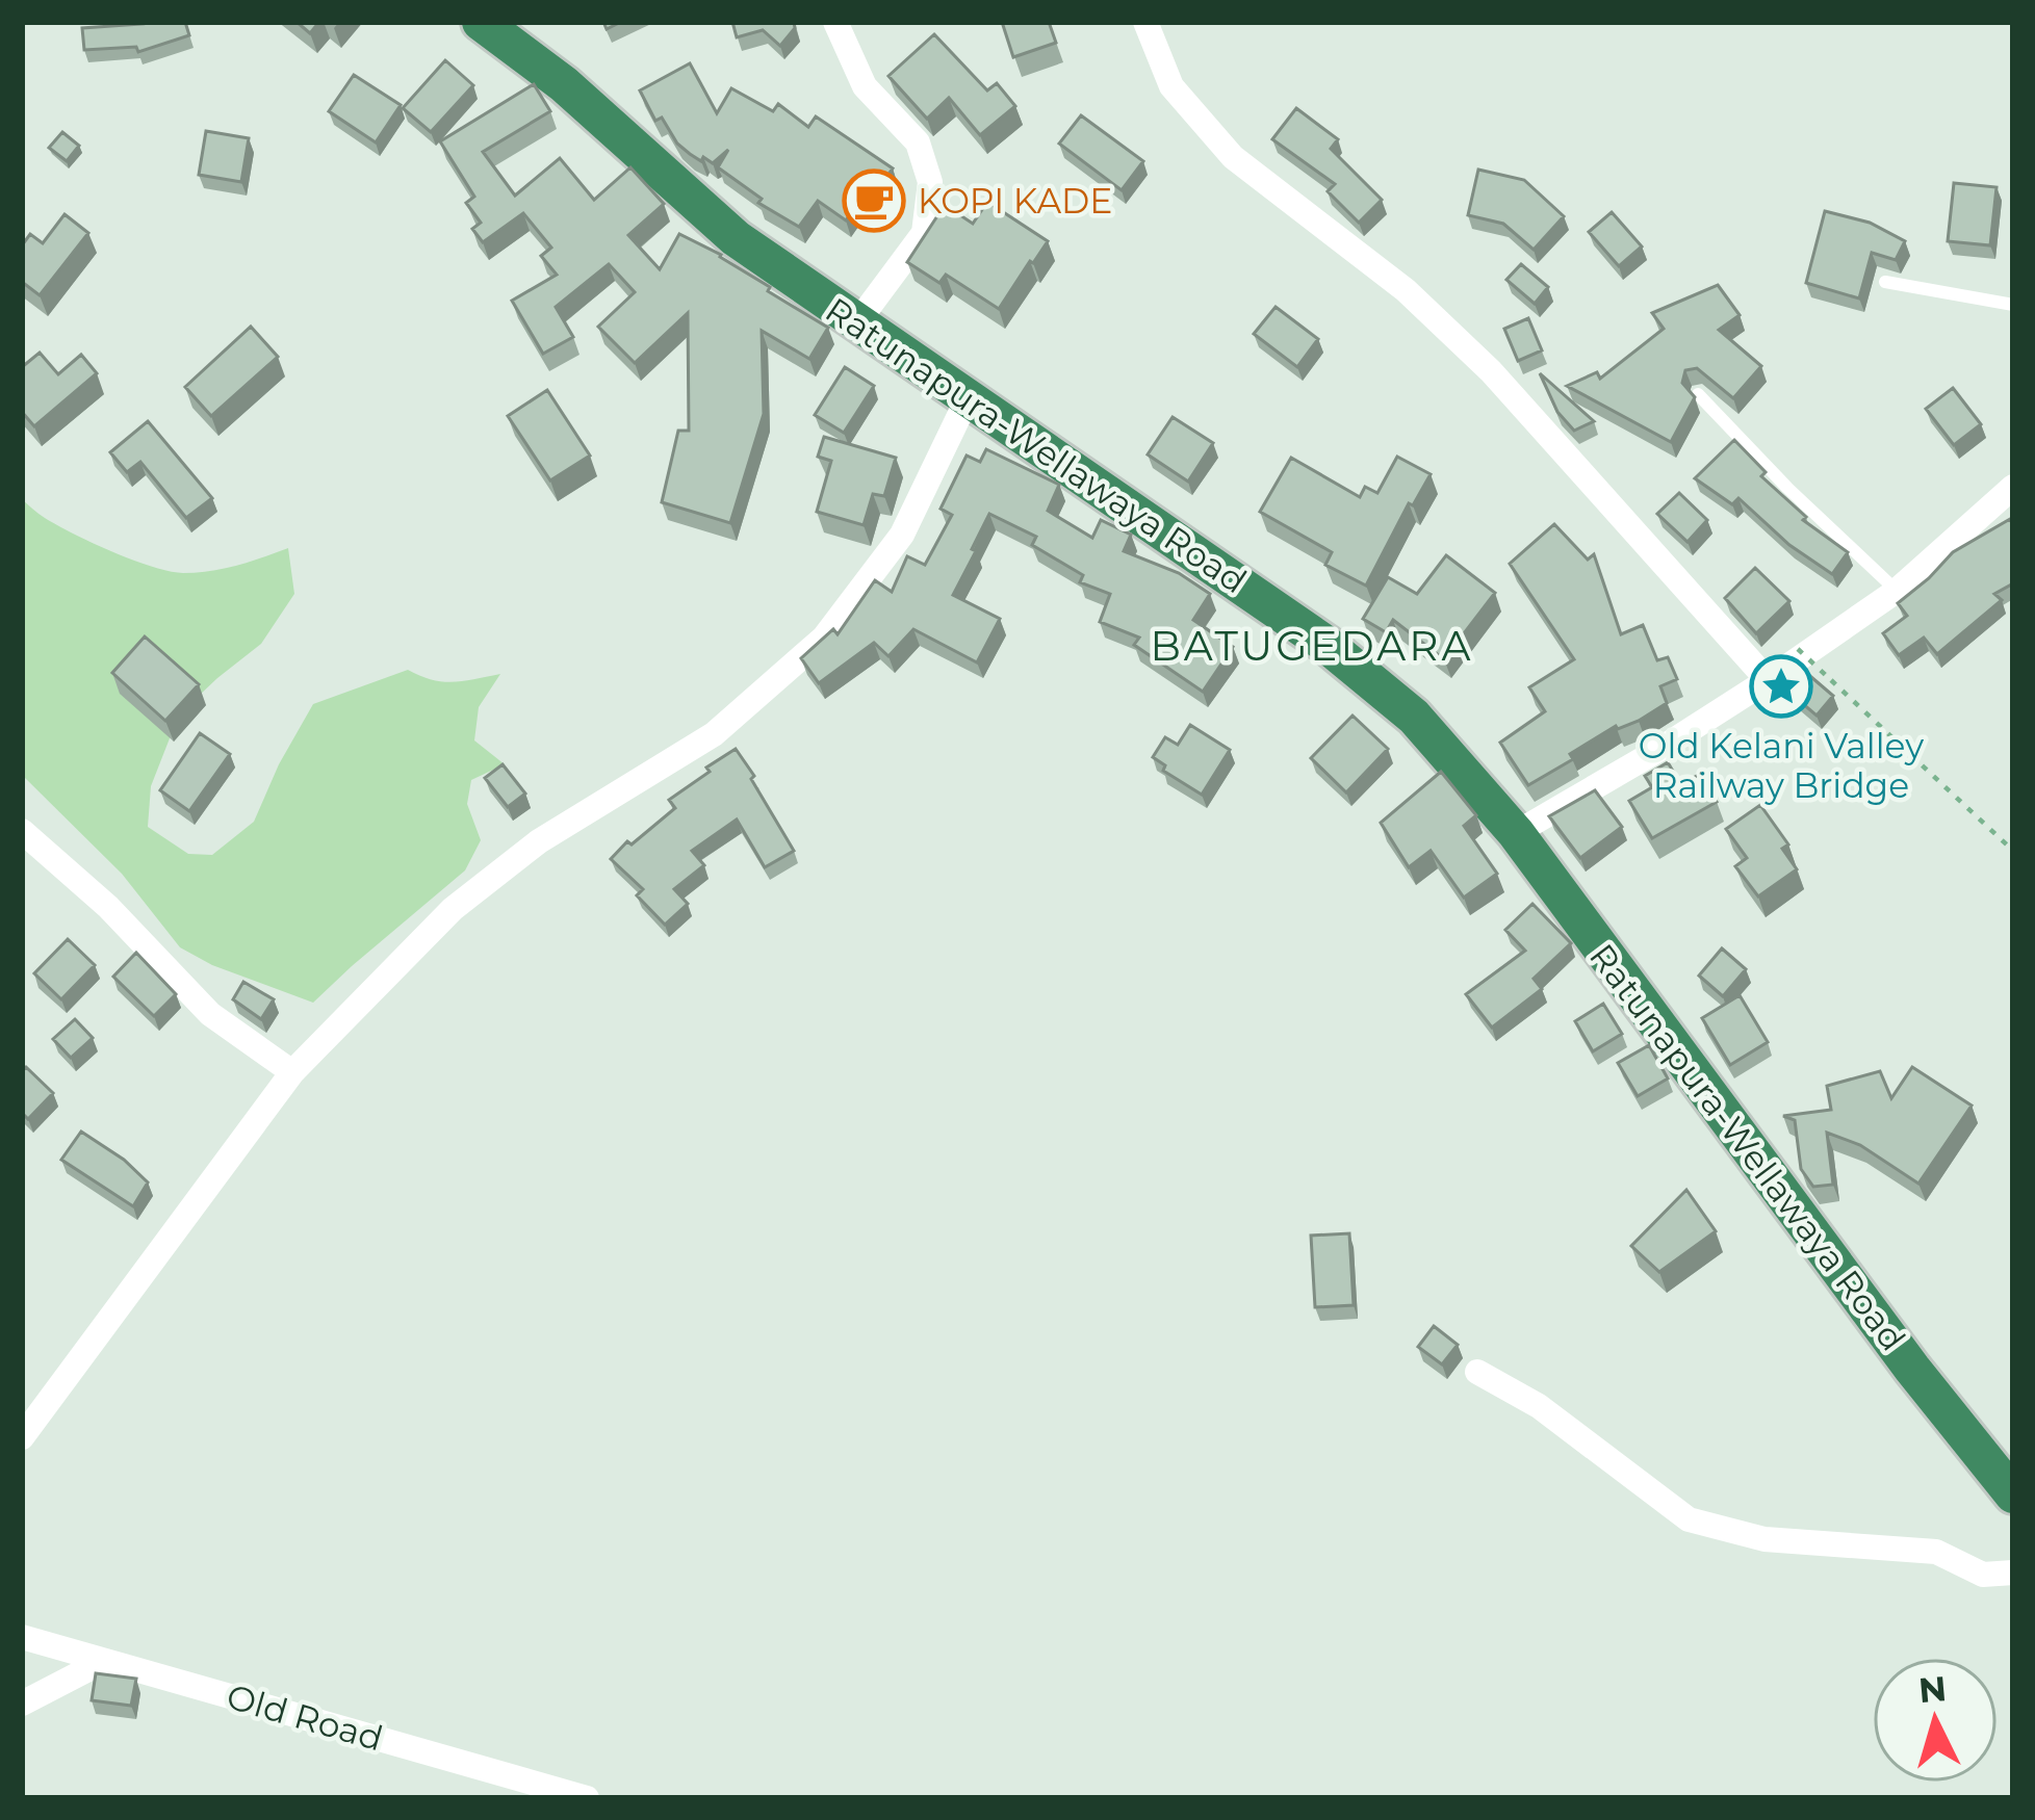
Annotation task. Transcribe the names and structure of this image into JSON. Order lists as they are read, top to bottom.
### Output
{
  "streets": {
    "highway": ["Ratunapura-Wellawaya Road"],
    "street": ["Old Road"]
  },
  "districts": ["BATUGEDARA"],
  "places": {
    "cafe": ["KOPI KADE"],
    "place": ["Old Kelani Valley Railway Bridge"]
  },
  "north": "top"
}
